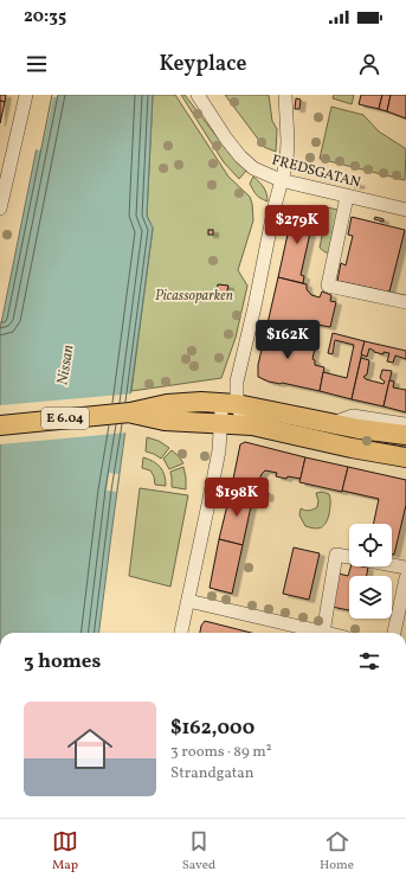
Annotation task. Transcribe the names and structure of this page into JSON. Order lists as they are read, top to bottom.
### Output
{
  "streets": {
    "highway": ["E 6.04"],
    "street": ["FREDSGATAN"]
  },
  "water": ["Nissan"],
  "parks": ["Picassoparken"],
  "page": {
    "status": "20:35",
    "header": "Keyplace",
    "price": ["$279K", "$162K", "$198K"],
    "heading": "3 homes",
    "list": [
      {
        "name": "$162,000",
        "note": "3 rooms · 89 m² · Strandgatan"
      }
    ],
    "tabs": ["Map", "Saved", "Home"]
  }
}
